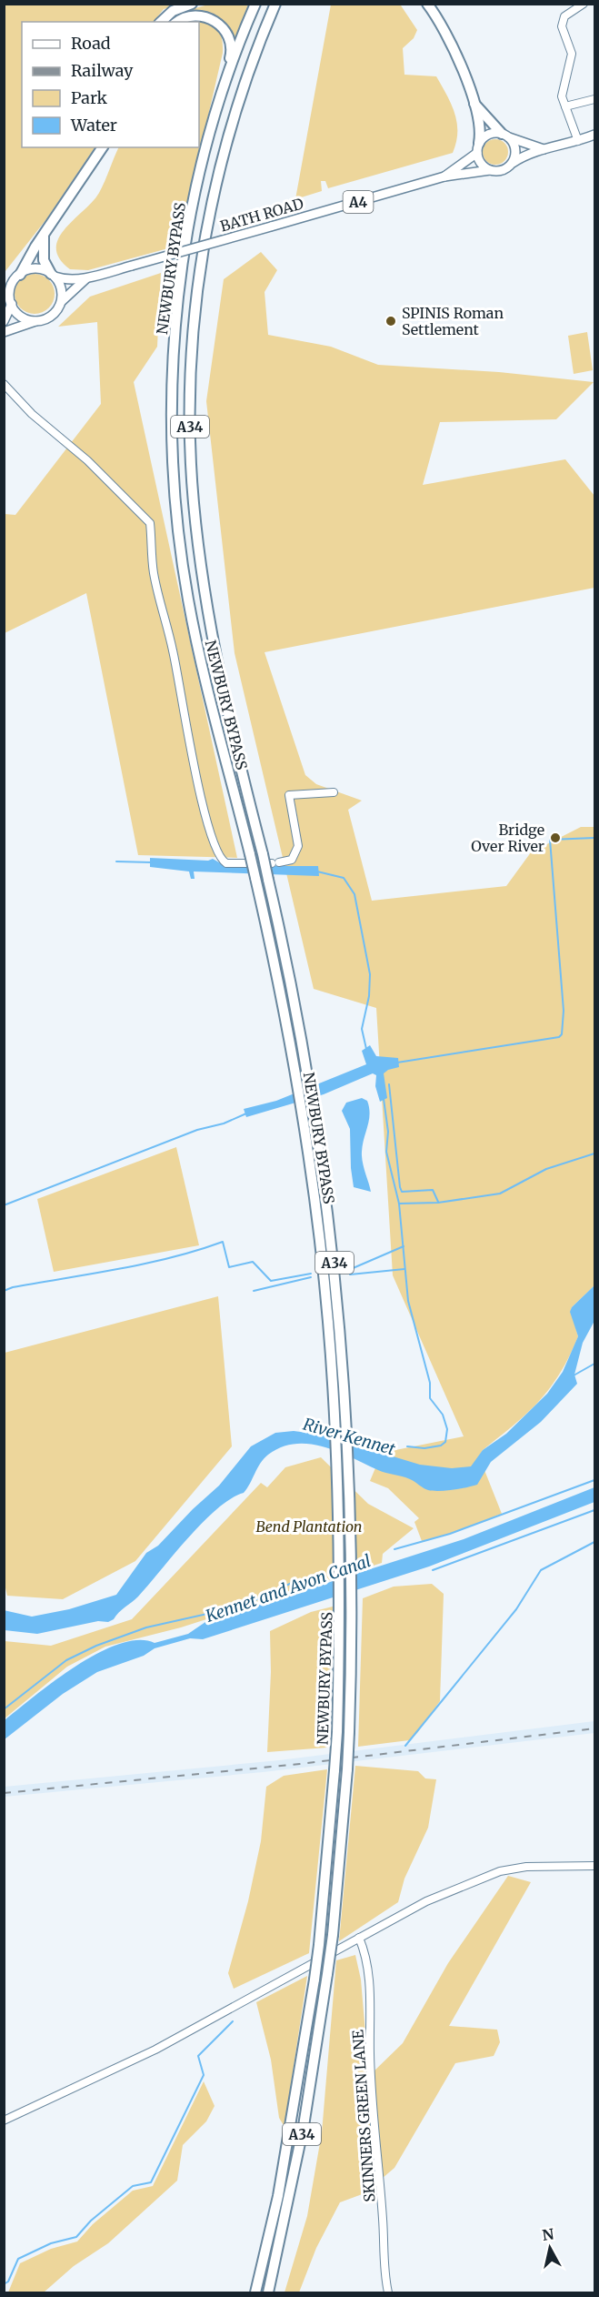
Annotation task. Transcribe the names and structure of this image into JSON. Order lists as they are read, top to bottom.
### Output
{
  "streets": {
    "highway": ["NEWBURY BYPASS", "A34"],
    "main road": ["A4", "BATH ROAD"],
    "street": ["SKINNERS GREEN LANE"]
  },
  "water": ["River Kennet", "Kennet and Avon Canal"],
  "parks": ["Bend Plantation"],
  "places": ["SPINIS Roman Settlement", "Bridge Over River"],
  "legend": [
    "Road",
    "Railway",
    "Park",
    "Water"
  ],
  "north": "top"
}
